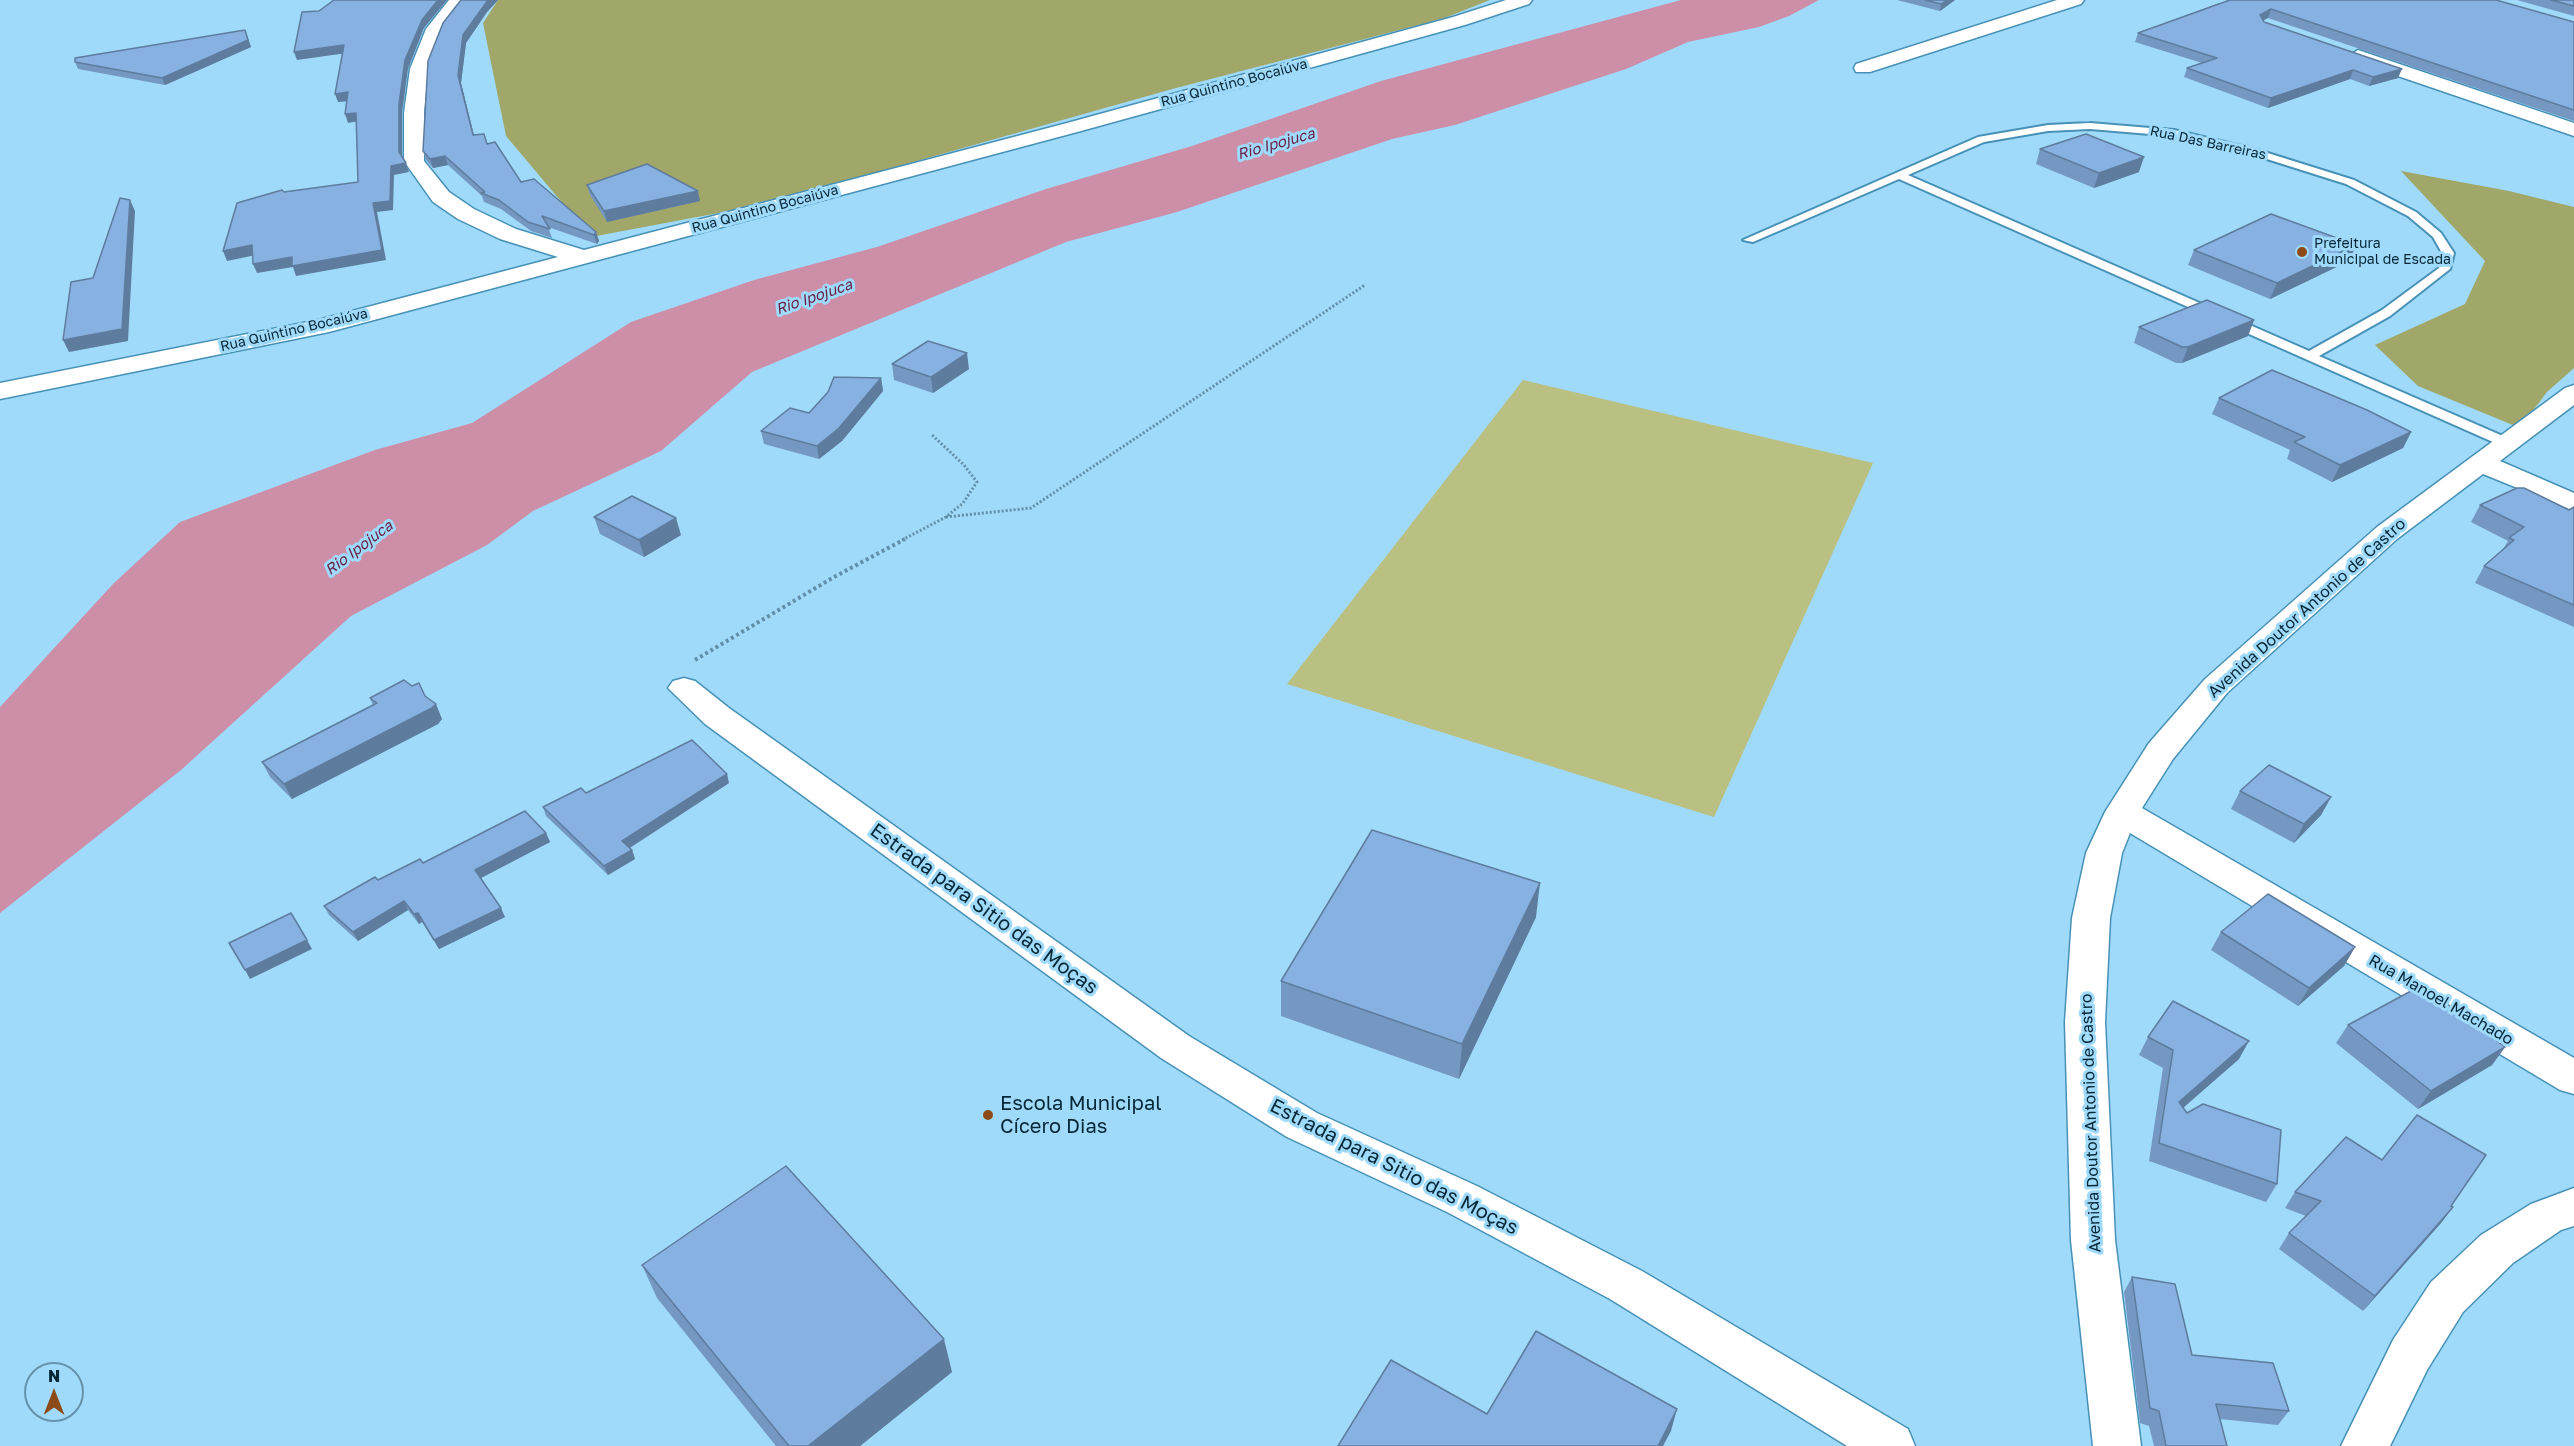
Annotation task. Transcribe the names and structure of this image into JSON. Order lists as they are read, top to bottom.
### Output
{
  "streets": {
    "street": [
      "Rua Quintino Bocaiúva",
      "Avenida Doutor Antonio de Castro",
      "Estrada para Sitio das Moças",
      "Rua Manoel Machado"
    ],
    "lane": ["Rua Das Barreiras"]
  },
  "crossings": [
    ["Avenida Doutor Antonio de Castro", "Rua Manoel Machado"]
  ],
  "water": ["Rio Ipojuca"],
  "places": ["Prefeitura Municipal de Escada", "Escola Municipal Cícero Dias"],
  "north": "top"
}
